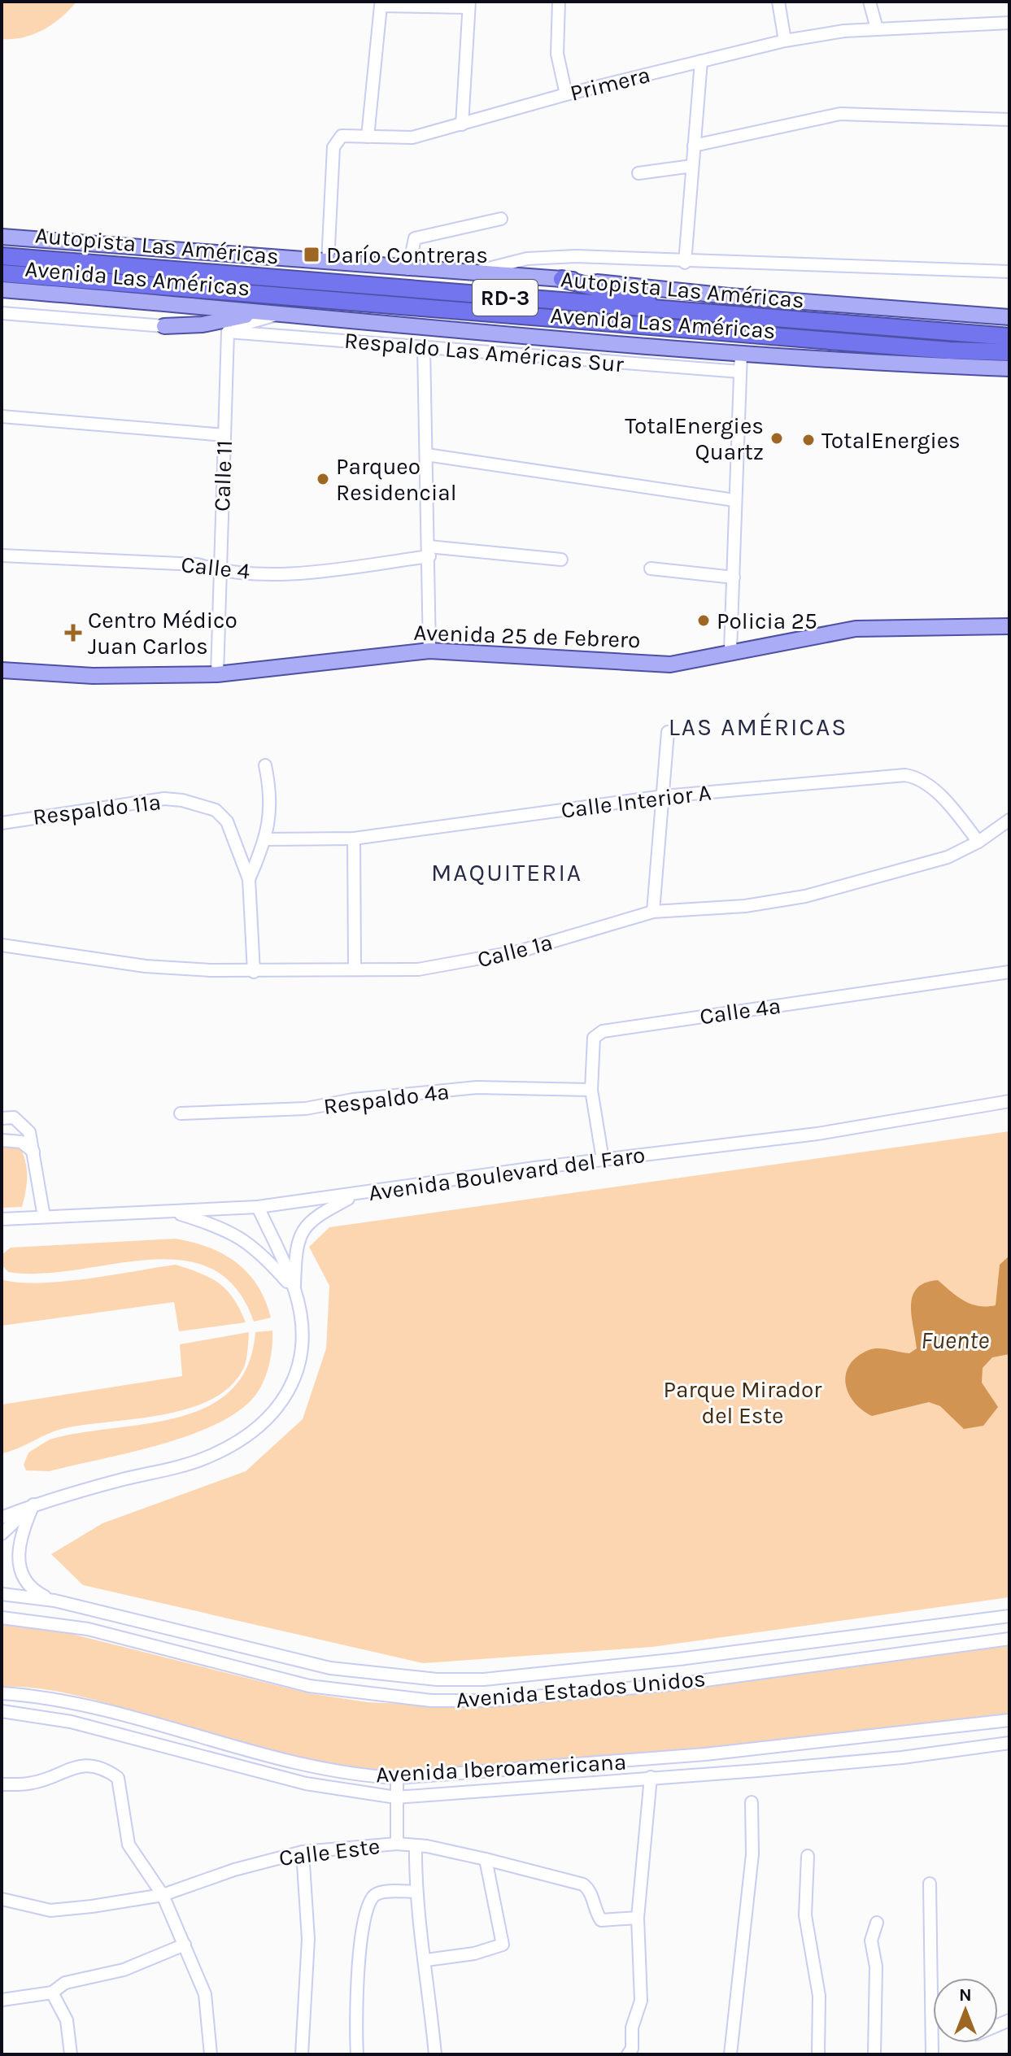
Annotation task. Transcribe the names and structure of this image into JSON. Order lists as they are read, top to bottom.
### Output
{
  "streets": {
    "highway": ["Autopista Las Américas", "RD-3"],
    "main road": ["Avenida Las Américas", "Avenida 25 de Febrero"],
    "street": [
      "Primera",
      "Respaldo Las Américas Sur",
      "Calle 11",
      "Calle 4",
      "Calle Interior A",
      "Respaldo 11a",
      "Calle 1a",
      "Calle 4a",
      "Respaldo 4a",
      "Avenida Boulevard del Faro",
      "Avenida Estados Unidos",
      "Avenida Iberoamericana",
      "Calle Este"
    ]
  },
  "crossings": [
    ["Primera", "Avenida Las Américas"],
    ["Respaldo Las Américas Sur", "Calle 11"],
    ["Calle 11", "Calle 4"],
    ["Calle 11", "Avenida 25 de Febrero"],
    ["Calle Interior A", "Calle 1a"],
    ["Respaldo 11a", "Calle 1a"],
    ["Calle 4a", "Respaldo 4a"],
    ["Calle 4a", "Avenida Boulevard del Faro"]
  ],
  "districts": ["LAS AMÉRICAS", "MAQUITERIA"],
  "water": ["Fuente"],
  "parks": ["Parque Mirador del Este"],
  "places": {
    "transit": ["Darío Contreras"],
    "other": [
      "TotalEnergies Quartz",
      "TotalEnergies",
      "Parqueo Residencial",
      "Policia 25"
    ],
    "health": ["Centro Médico Juan Carlos"]
  },
  "north": "top"
}
